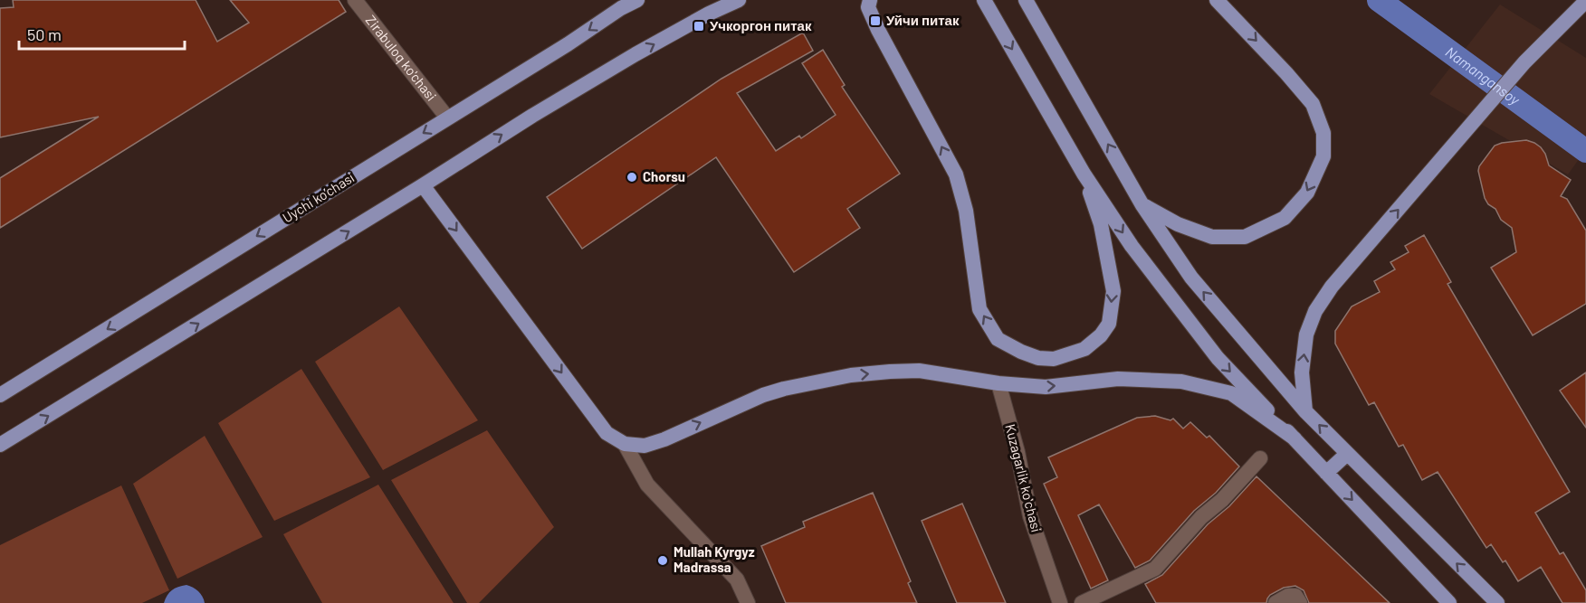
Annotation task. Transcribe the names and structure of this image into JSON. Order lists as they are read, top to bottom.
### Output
{
  "streets": {
    "main road": ["Uychi ko’chasi"],
    "street": ["Zirabuloq ko'chasi", "Kuzagarlik koʻchasi"]
  },
  "crossings": [
    ["Zirabuloq ko'chasi", "Uychi ko’chasi"]
  ],
  "water": ["Namangansoy"],
  "places": {
    "transit": ["Уйчи питак", "Учкоргон питак"],
    "other": ["Chorsu", "Mullah Kyrgyz Madrassa"]
  },
  "scale_bar": "50 m"
}
